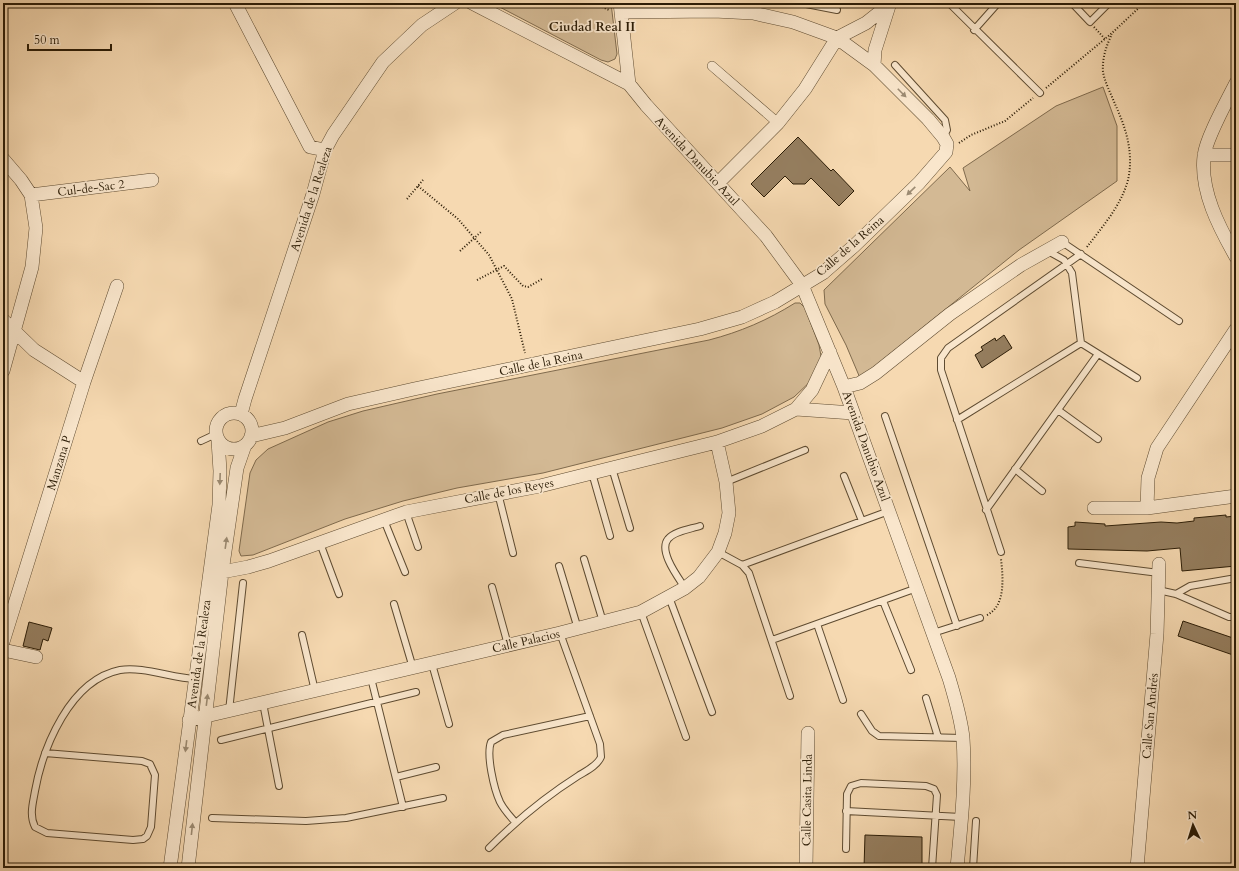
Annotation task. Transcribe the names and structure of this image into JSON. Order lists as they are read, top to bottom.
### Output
{
  "streets": {
    "street": [
      "Avenida Danubio Azul",
      "Cul-de-Sac 2",
      "Avenida de la Realeza",
      "Calle de la Reina",
      "Manzana P",
      "Calle de los Reyes",
      "Calle Palacios",
      "Calle San Andrés",
      "Calle Casita Linda"
    ]
  },
  "crossings": [
    ["Avenida Danubio Azul", "Calle de la Reina"],
    ["Avenida Danubio Azul", "Calle de los Reyes"],
    ["Avenida de la Realeza", "Calle de la Reina"],
    ["Avenida de la Realeza", "Calle de los Reyes"],
    ["Avenida de la Realeza", "Calle Palacios"],
    ["Calle de los Reyes", "Calle Palacios"]
  ],
  "districts": ["Ciudad Real II"],
  "scale_bar": "50 m",
  "north": "top"
}
